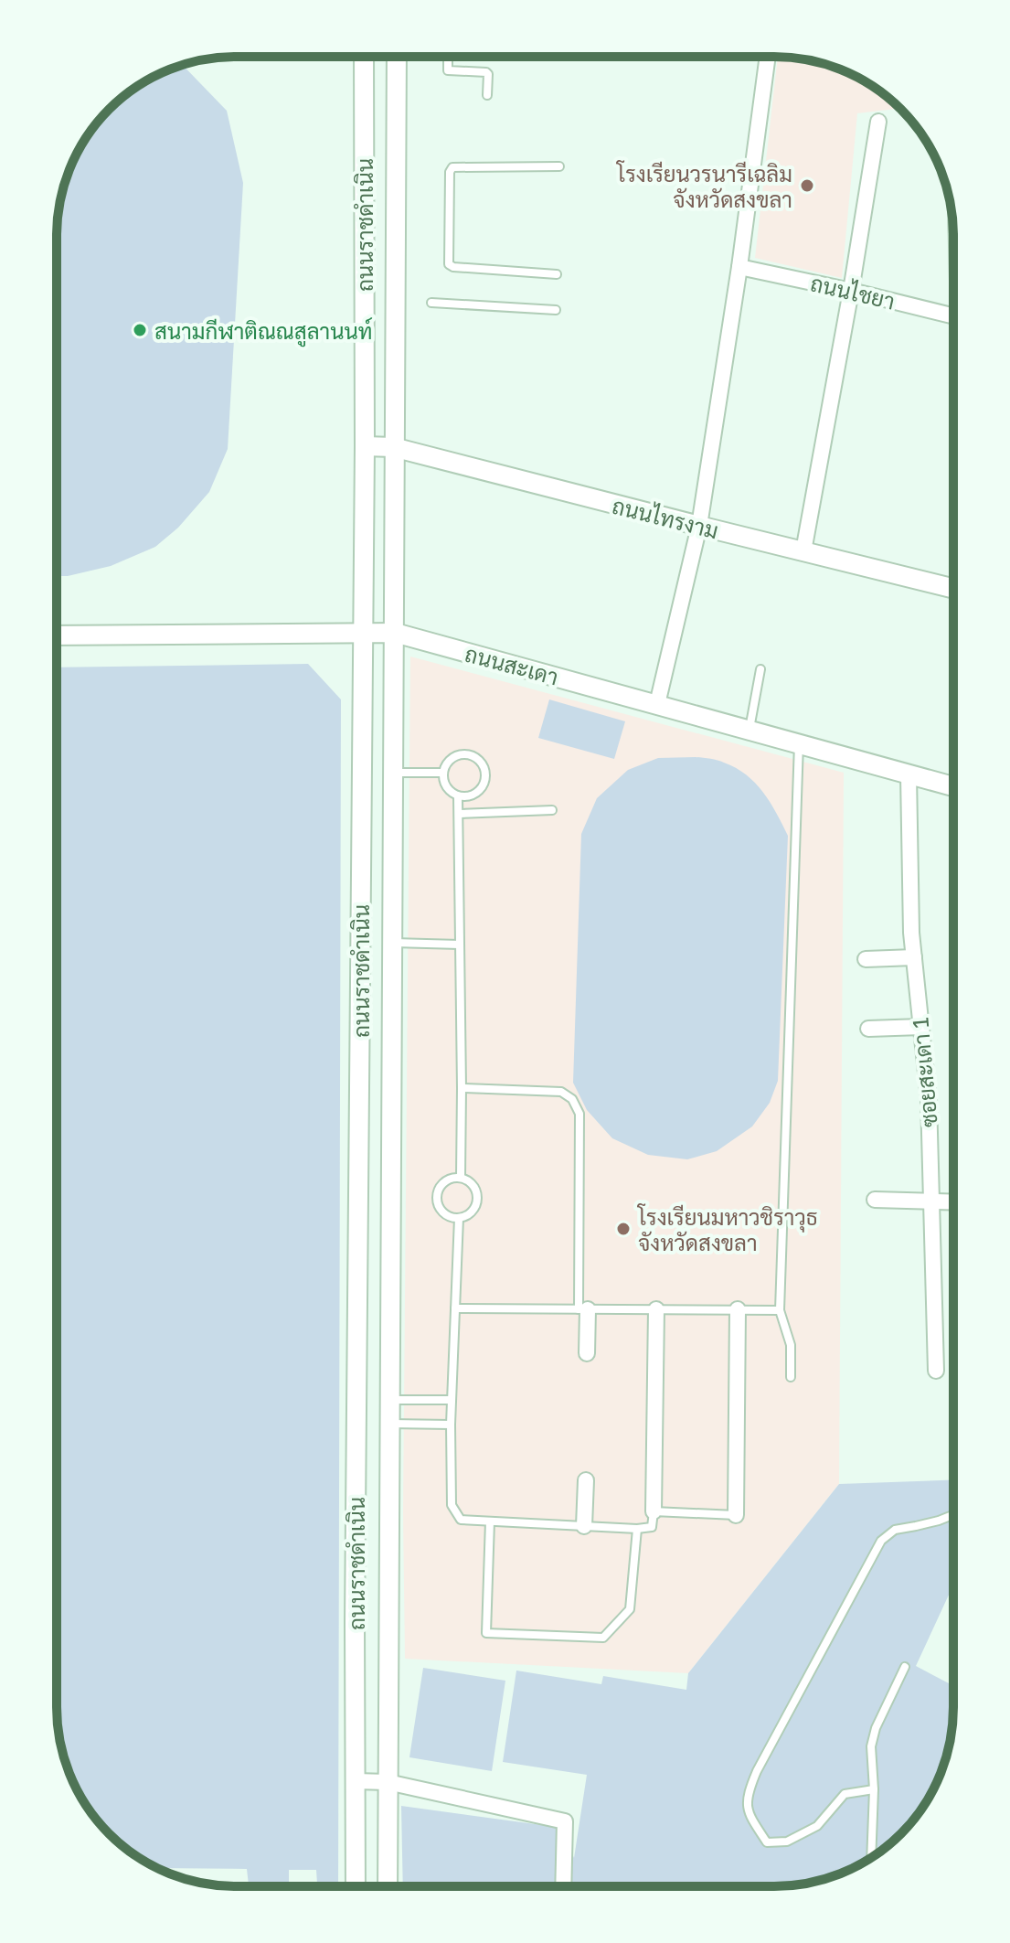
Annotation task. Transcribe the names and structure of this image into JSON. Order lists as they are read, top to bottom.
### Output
{
  "streets": {
    "street": [
      "ถนนราชดำเนิน",
      "ถนนไชยา",
      "ถนนไทรงาม",
      "ถนนสะเดา",
      "ซอยสะเดา 1"
    ]
  },
  "crossings": [
    ["ถนนราชดำเนิน", "ถนนไทรงาม"],
    ["ถนนราชดำเนิน", "ถนนสะเดา"],
    ["ถนนสะเดา", "ซอยสะเดา 1"]
  ],
  "places": ["โรงเรียนวรนารีเฉลิม จังหวัดสงขลา", "สนามกีฬาติณณสูลานนท์", "โรงเรียนมหาวชิราวุธ จังหวัดสงขลา"]
}
